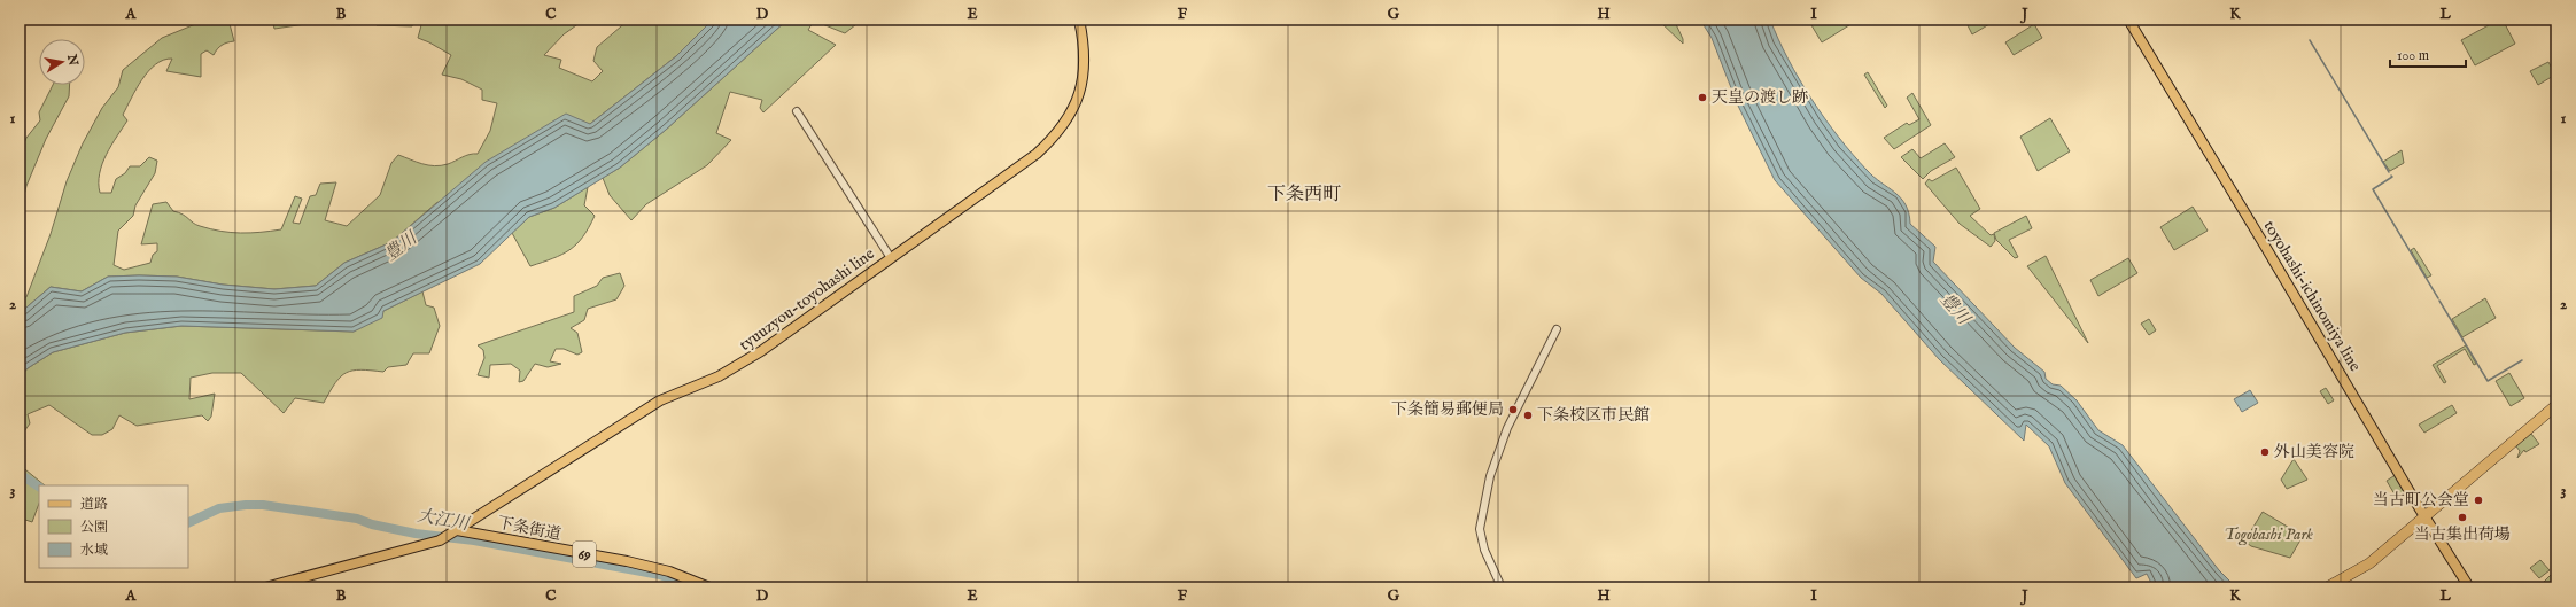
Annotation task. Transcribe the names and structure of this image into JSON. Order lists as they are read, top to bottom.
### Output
{
  "streets": {
    "main road": [
      "toyohashi-ichinomiya line",
      "tyuuzyou-toyohashi line",
      "下条街道",
      "69"
    ]
  },
  "crossings": [
    ["tyuuzyou-toyohashi line", "下条街道"]
  ],
  "districts": ["下条西町"],
  "water": ["豊川", "大江川"],
  "parks": ["Togobashi Park"],
  "places": [
    "天皇の渡し跡",
    "下条簡易郵便局",
    "下条校区市民館",
    "外山美容院",
    "当古町公会堂",
    "当古集出荷場"
  ],
  "legend": ["道路", "公園", "水域"],
  "scale_bar": "100 m",
  "north": "right",
  "grid": {
    "columns": [
      "A",
      "B",
      "C",
      "D",
      "E",
      "F",
      "G",
      "H",
      "I",
      "J",
      "K",
      "L"
    ],
    "rows": ["1", "2", "3"]
  }
}
